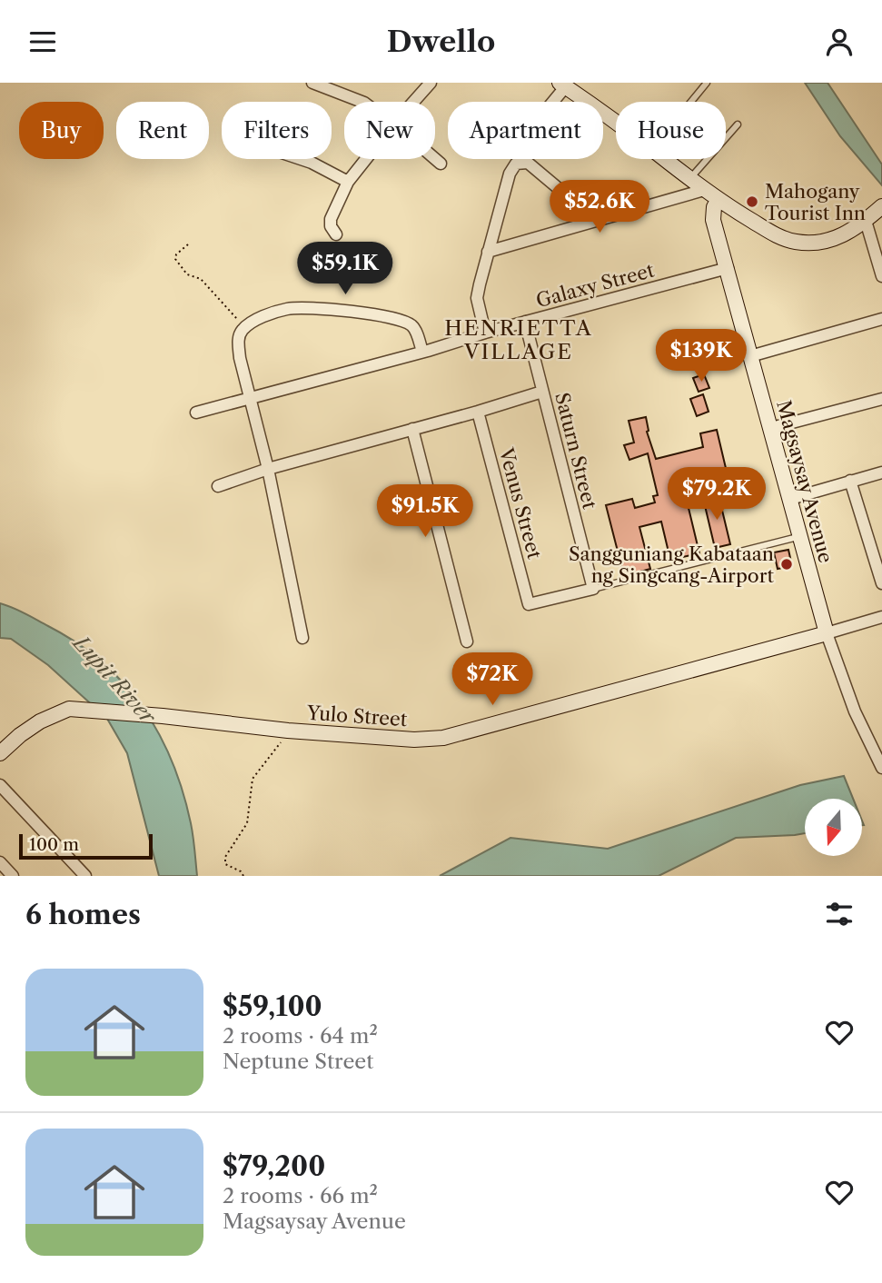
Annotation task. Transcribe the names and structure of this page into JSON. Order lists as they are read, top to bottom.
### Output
{
  "streets": {
    "street": [
      "Galaxy Street",
      "Saturn Street",
      "Magsaysay Avenue",
      "Venus Street",
      "Yulo Street"
    ]
  },
  "crossings": [
    ["Galaxy Street", "Saturn Street"],
    ["Galaxy Street", "Magsaysay Avenue"],
    ["Saturn Street", "Venus Street"],
    ["Magsaysay Avenue", "Yulo Street"]
  ],
  "districts": ["HENRIETTA VILLAGE"],
  "water": ["Lupit River"],
  "places": ["Mahogany Tourist Inn", "Sangguniang Kabataan ng Singcang-Airport"],
  "scale_bar": "100 m",
  "north": "bottom",
  "page": {
    "header": "Dwello",
    "chip": [
      "Buy",
      "Rent",
      "Filters",
      "New",
      "Apartment",
      "House"
    ],
    "price": [
      "$52.6K",
      "$59.1K",
      "$139K",
      "$79.2K",
      "$91.5K",
      "$72K"
    ],
    "scale": "100 m",
    "heading": "6 homes",
    "list": [
      {
        "name": "$59,100",
        "note": "2 rooms · 64 m² · Neptune Street"
      },
      {
        "name": "$79,200",
        "note": "2 rooms · 66 m² · Magsaysay Avenue"
      }
    ]
  }
}
